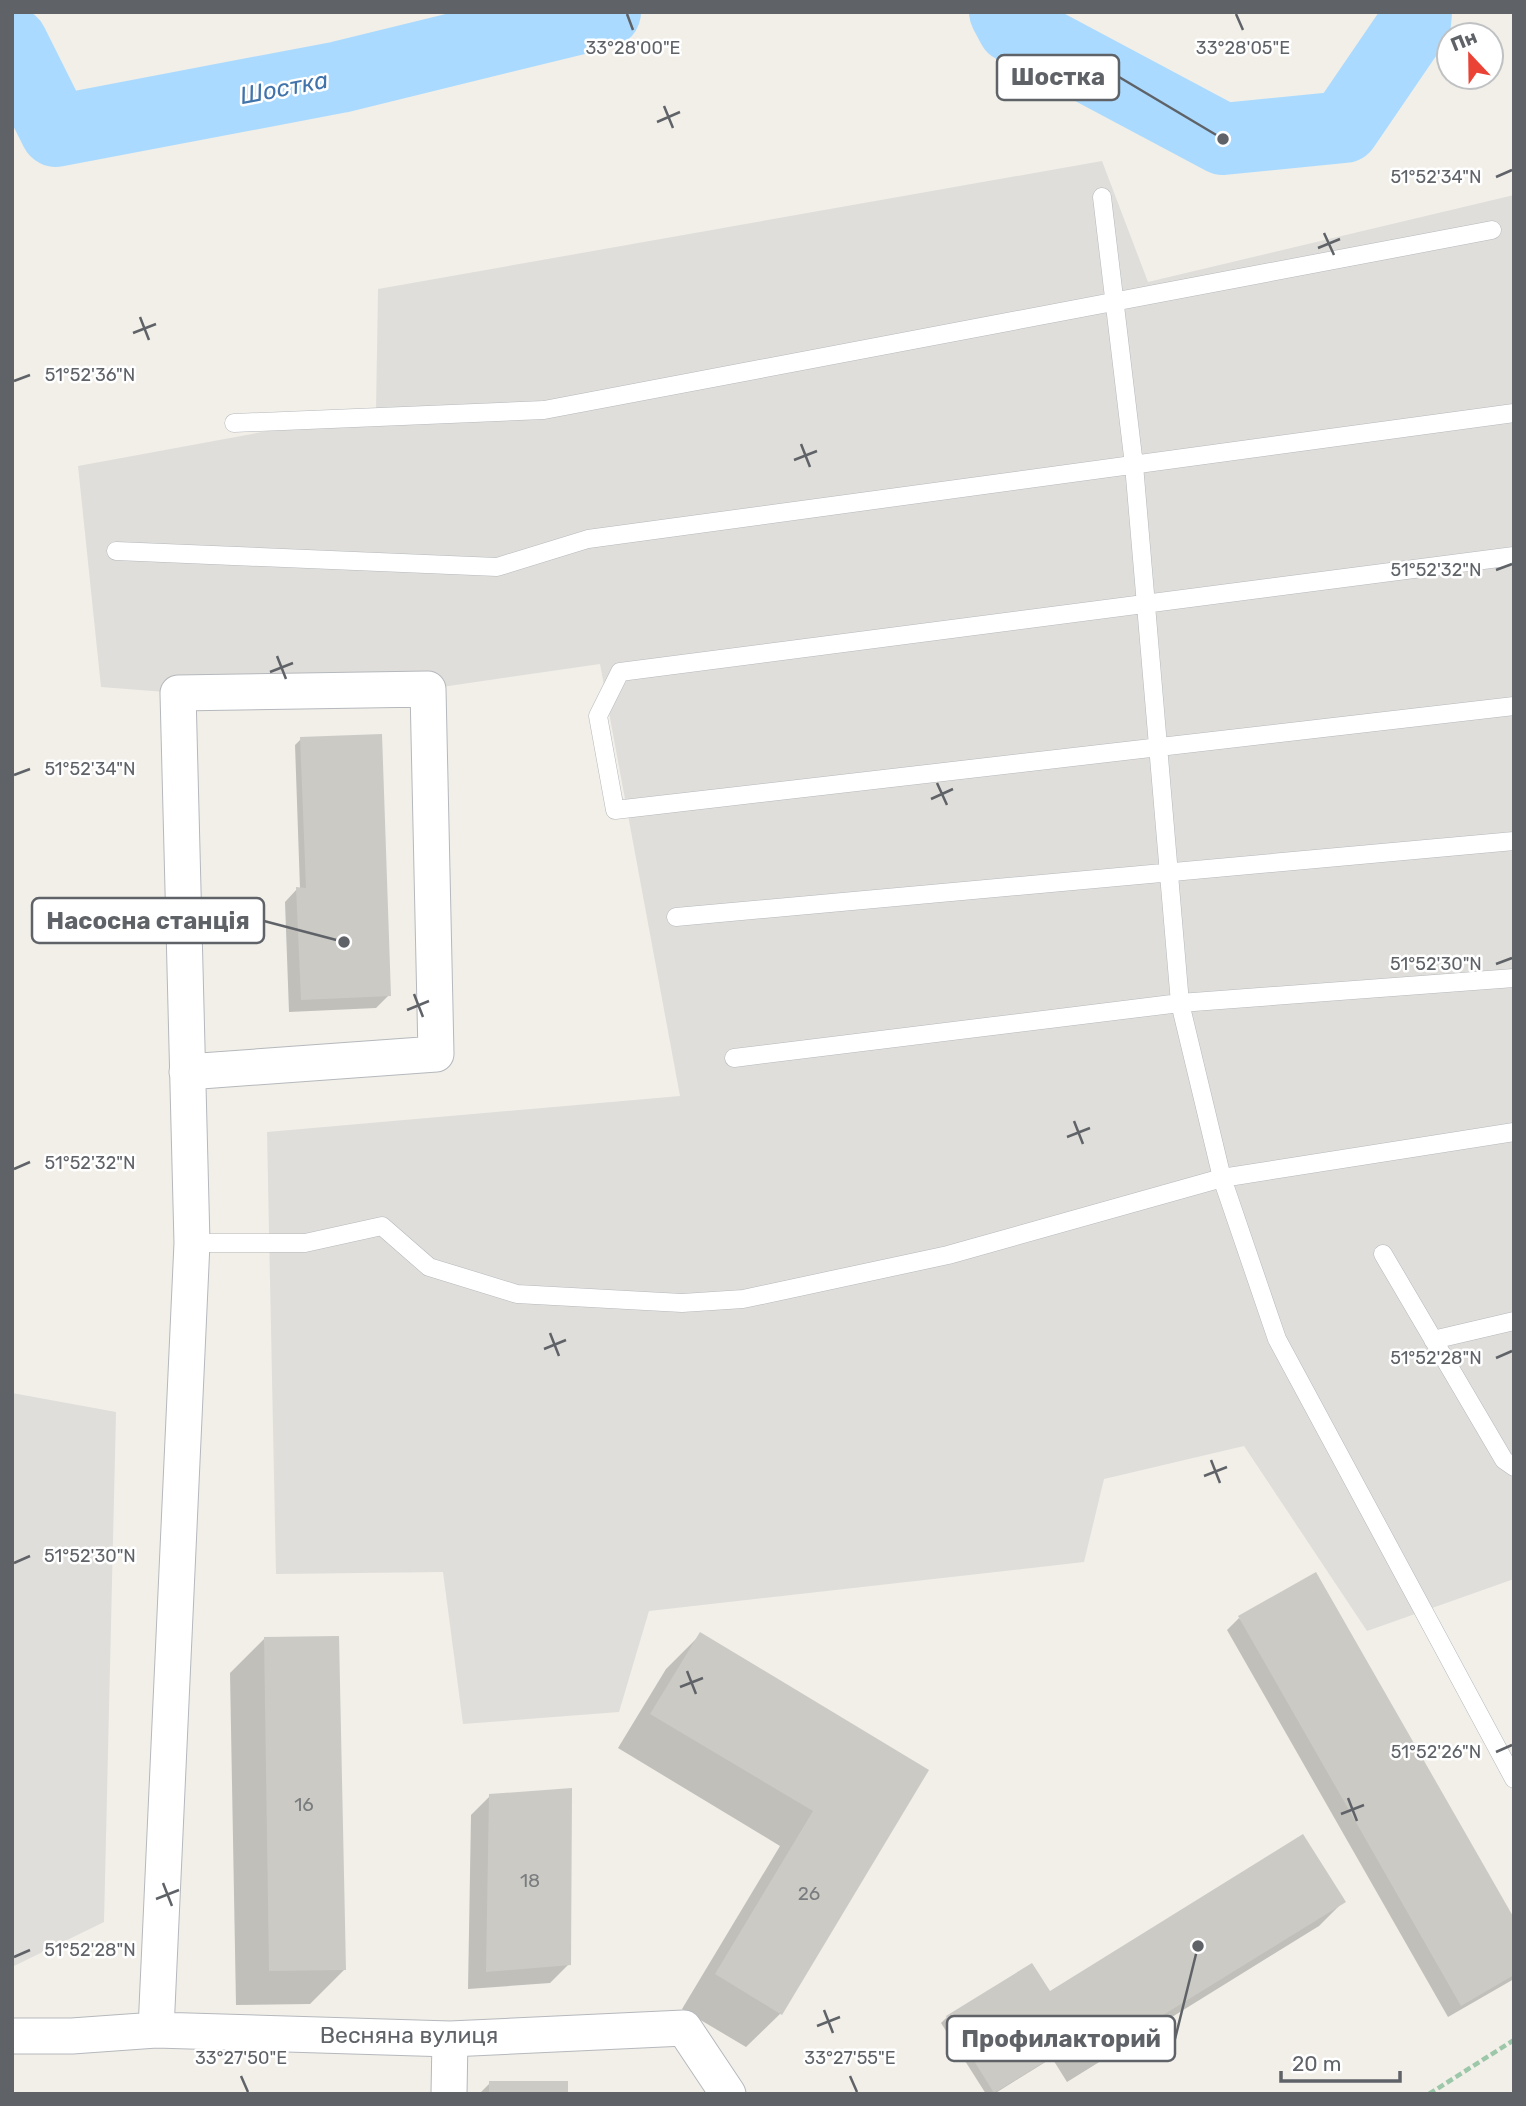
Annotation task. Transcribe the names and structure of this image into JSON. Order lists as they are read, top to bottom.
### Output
{
  "streets": {
    "street": ["Весняна вулиця"]
  },
  "water": ["Шостка"],
  "places": ["Шостка", "Насосна станція", "Профилакторий"],
  "house_numbers": ["16", "18", "26"],
  "scale_bar": "20 m",
  "north": "top",
  "coordinates": [
    "33°28'00\"E",
    "33°28'05\"E",
    "51°52'34\"N",
    "51°52'36\"N",
    "51°52'32\"N",
    "51°52'30\"N",
    "51°52'28\"N",
    "51°52'26\"N",
    "33°27'50\"E",
    "33°27'55\"E"
  ]
}
